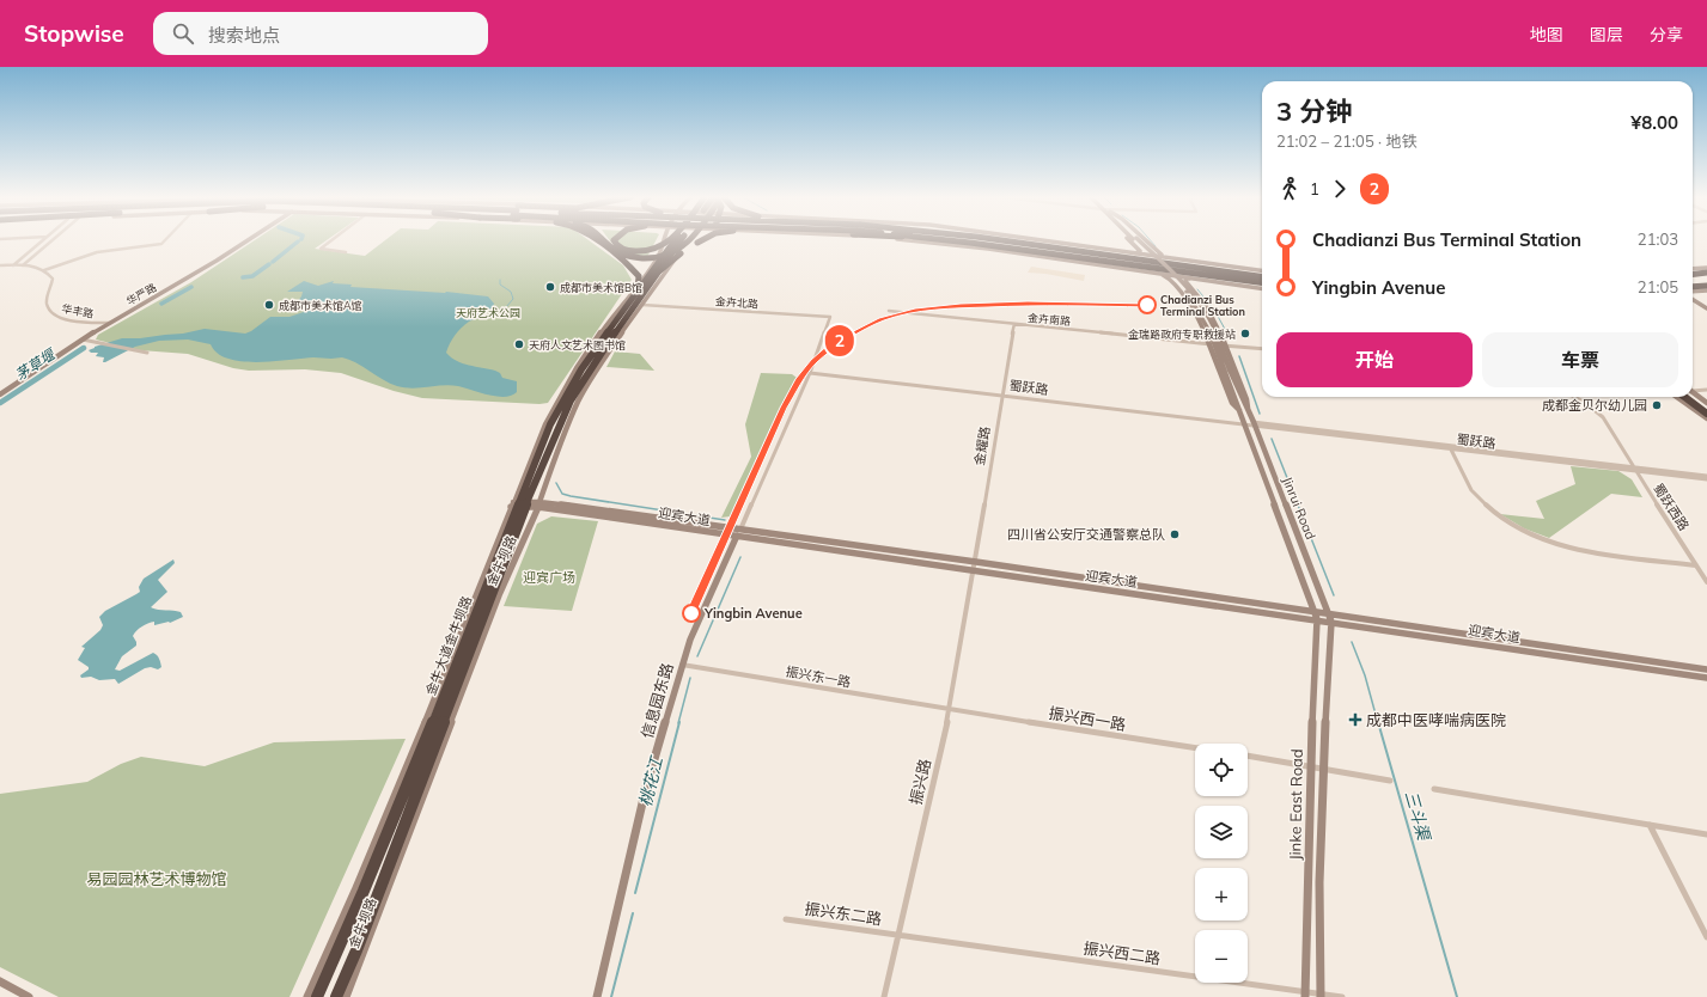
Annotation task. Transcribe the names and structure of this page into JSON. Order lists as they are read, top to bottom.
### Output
{
  "streets": {
    "highway": ["金牛大道金牛坝路"],
    "main road": [
      "华严路",
      "Jinrui Road",
      "迎宾大道",
      "金牛坝路",
      "信息园东路",
      "Jinke East Road"
    ],
    "street": [
      "金卉北路",
      "华丰路",
      "金卉南路",
      "蜀跃路",
      "金耀路",
      "蜀跃西路",
      "振兴东一路",
      "振兴西一路",
      "振兴路",
      "振兴东二路",
      "振兴西二路"
    ]
  },
  "crossings": [
    ["华严路", "华丰路"],
    ["金卉北路", "蜀跃路"],
    ["金卉北路", "金牛坝路"],
    ["金卉南路", "金耀路"],
    ["金卉南路", "Jinrui Road"],
    ["蜀跃路", "金耀路"],
    ["蜀跃路", "蜀跃西路"],
    ["蜀跃路", "Jinrui Road"],
    ["金耀路", "迎宾大道"],
    ["金耀路", "振兴路"],
    ["Jinrui Road", "迎宾大道"],
    ["Jinrui Road", "Jinke East Road"],
    ["迎宾大道", "金牛坝路"],
    ["迎宾大道", "金牛大道金牛坝路"],
    ["迎宾大道", "信息园东路"],
    ["迎宾大道", "振兴路"],
    ["迎宾大道", "Jinke East Road"],
    ["金牛坝路", "金牛大道金牛坝路"],
    ["振兴东一路", "信息园东路"],
    ["振兴东一路", "振兴西一路"],
    ["振兴东一路", "振兴路"],
    ["振兴西一路", "振兴路"],
    ["振兴路", "振兴东二路"],
    ["振兴路", "振兴西二路"],
    ["Jinke East Road", "振兴西二路"],
    ["振兴东二路", "振兴西二路"]
  ],
  "water": ["茅草堰", "桃花江", "三斗渠"],
  "parks": ["天府艺术公园", "迎宾广场", "易园园林艺术博物馆"],
  "places": {
    "other": [
      "成都市美术馆B馆",
      "成都市美术馆A馆",
      "Chadianzi Bus Terminal Station",
      "金瑞路政府专职救援站",
      "天府人文艺术图书馆",
      "成都金贝尔幼儿园",
      "四川省公安厅交通警察总队",
      "Yingbin Avenue"
    ],
    "health": ["成都中医哮喘病医院"]
  },
  "lines": ["metro line 2"],
  "page": {
    "header": "Stopwise",
    "search": "搜索地点",
    "nav": ["地图", "图层", "分享"],
    "on_map": "2",
    "heading": ["3 分钟", "21:02 – 21:05 · 地铁", "¥8.00"],
    "legs": ["1", "2"],
    "list": [
      {
        "name": "Chadianzi Bus Terminal Station",
        "value": "21:03"
      },
      {
        "name": "Yingbin Avenue",
        "value": "21:05"
      }
    ],
    "buttons": ["开始", "车票"],
    "map_buttons": ["+", "−"]
  }
}
